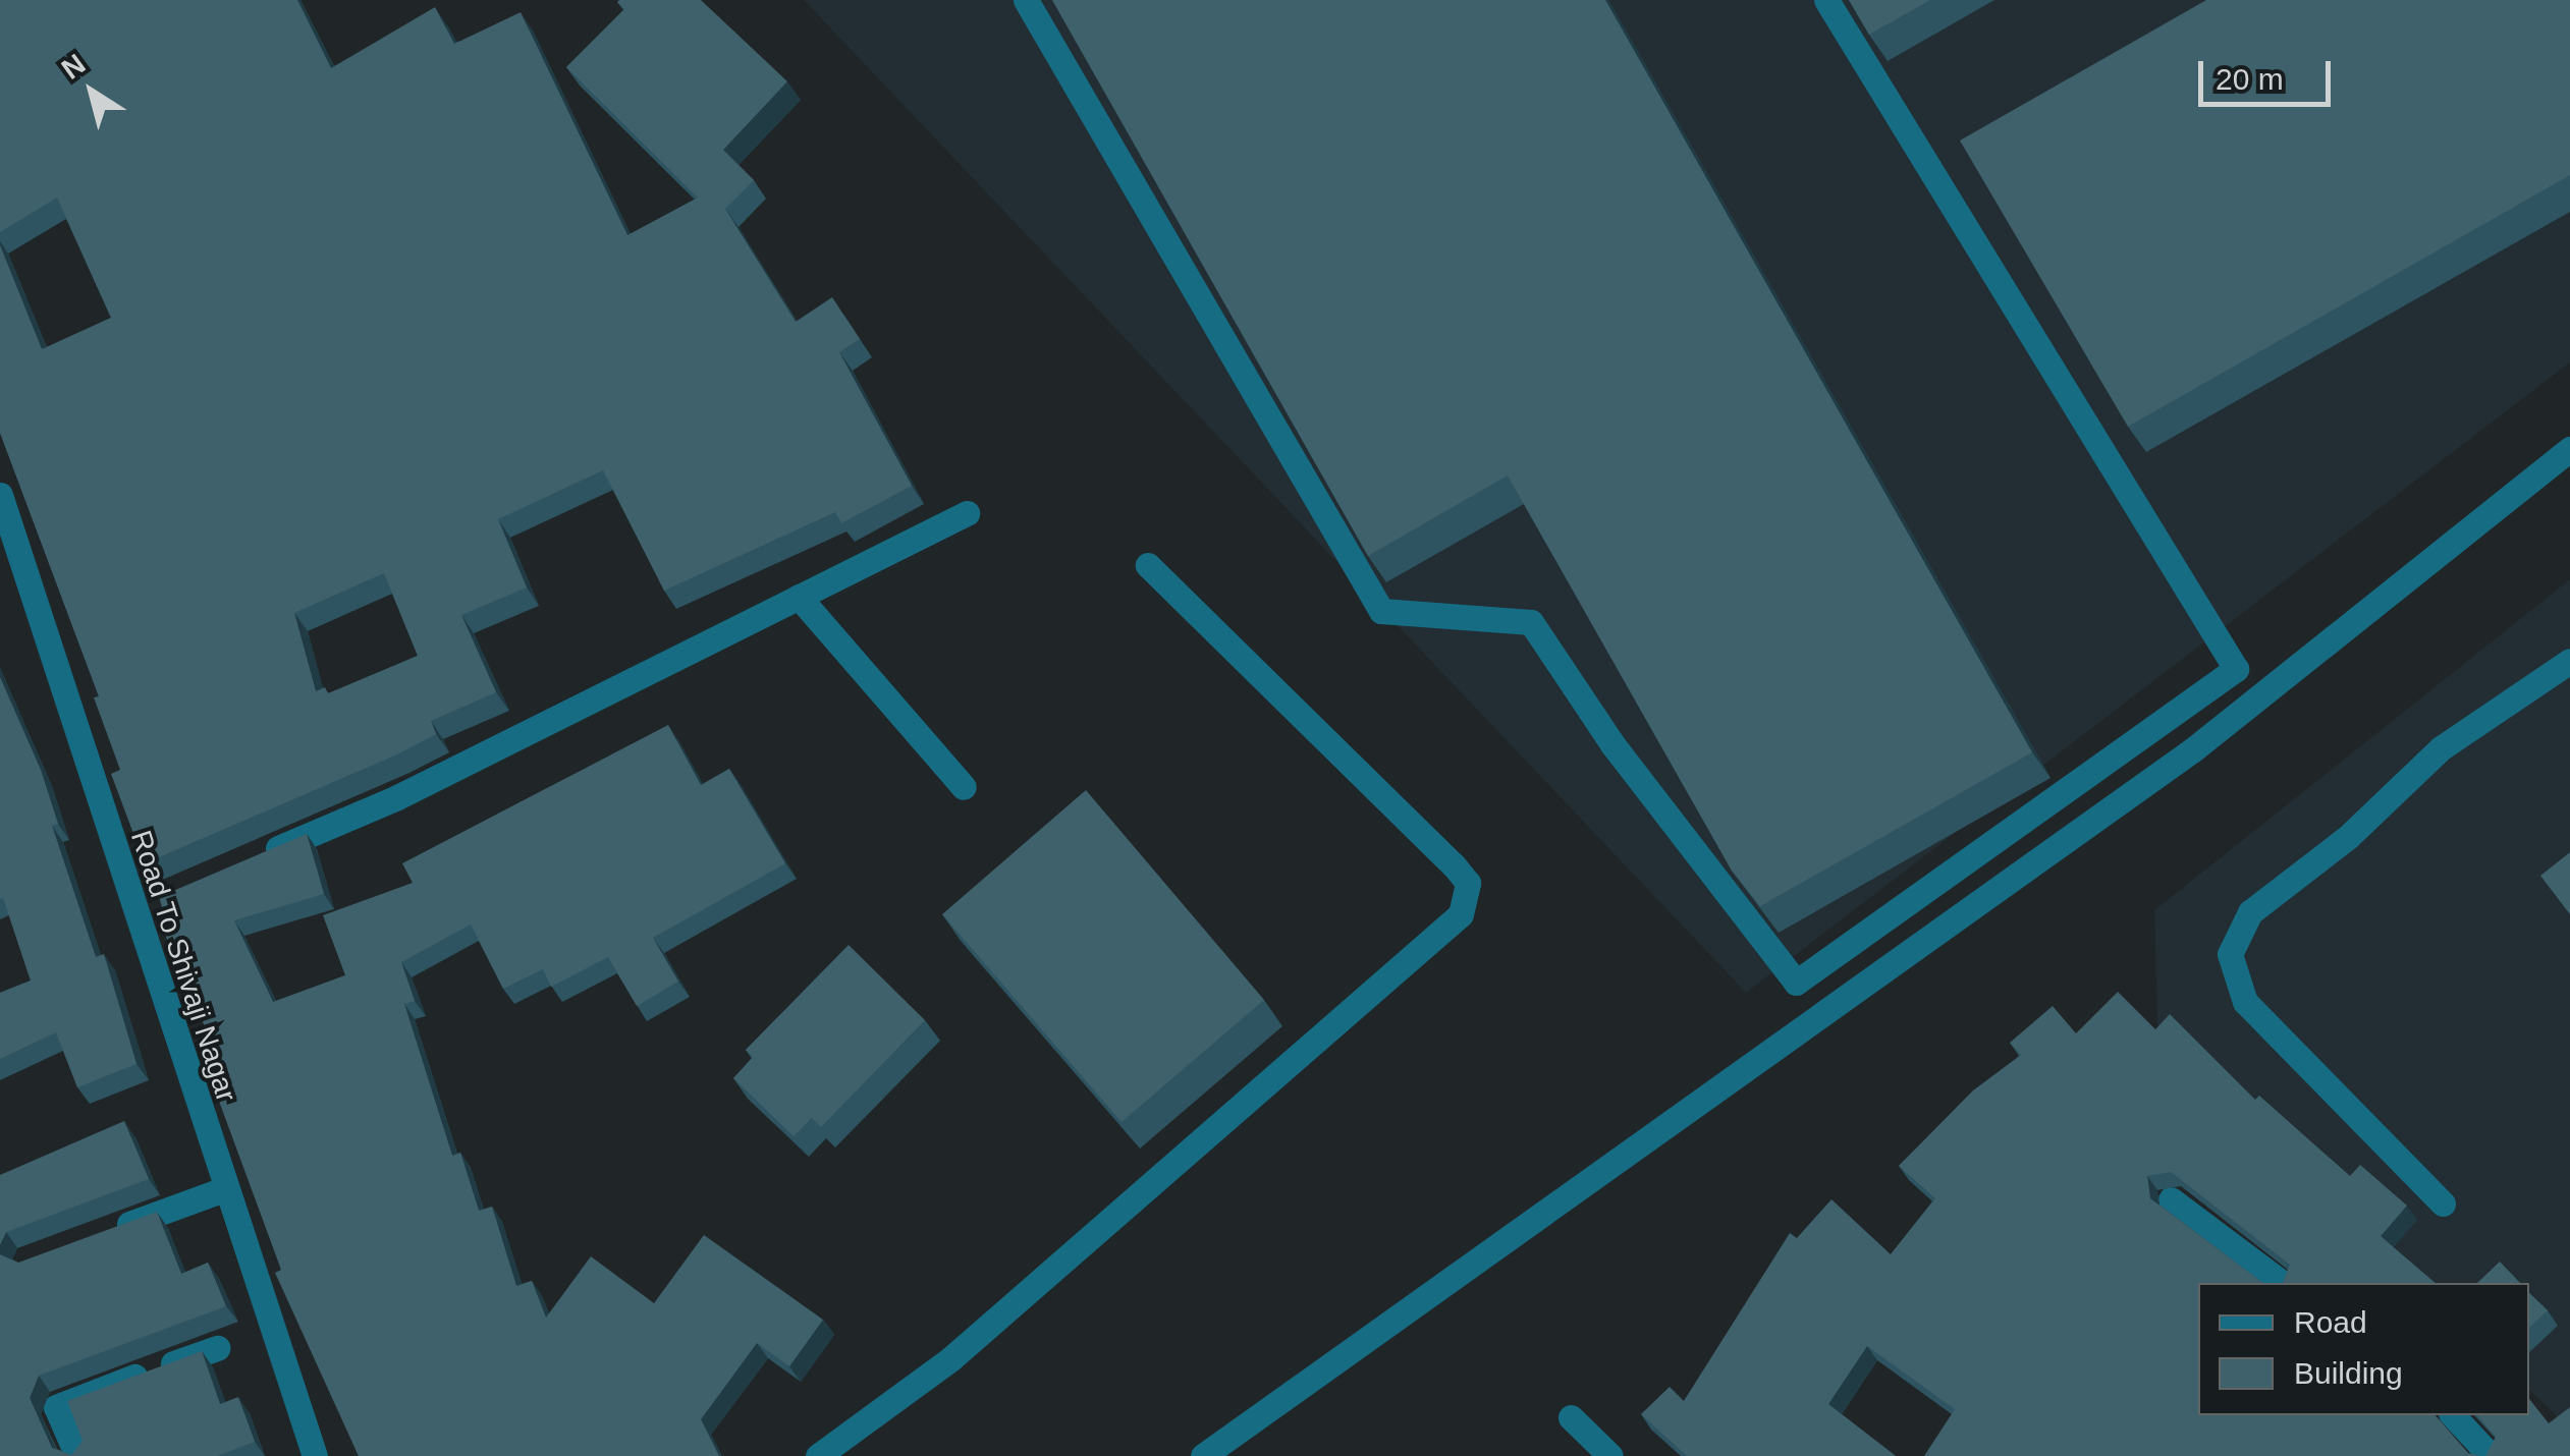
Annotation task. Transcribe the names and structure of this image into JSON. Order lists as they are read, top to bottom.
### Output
{
  "streets": {
    "street": ["Road To Shivaji Nagar"]
  },
  "legend": ["Road", "Building"],
  "scale_bar": "20 m",
  "north": "top left"
}
